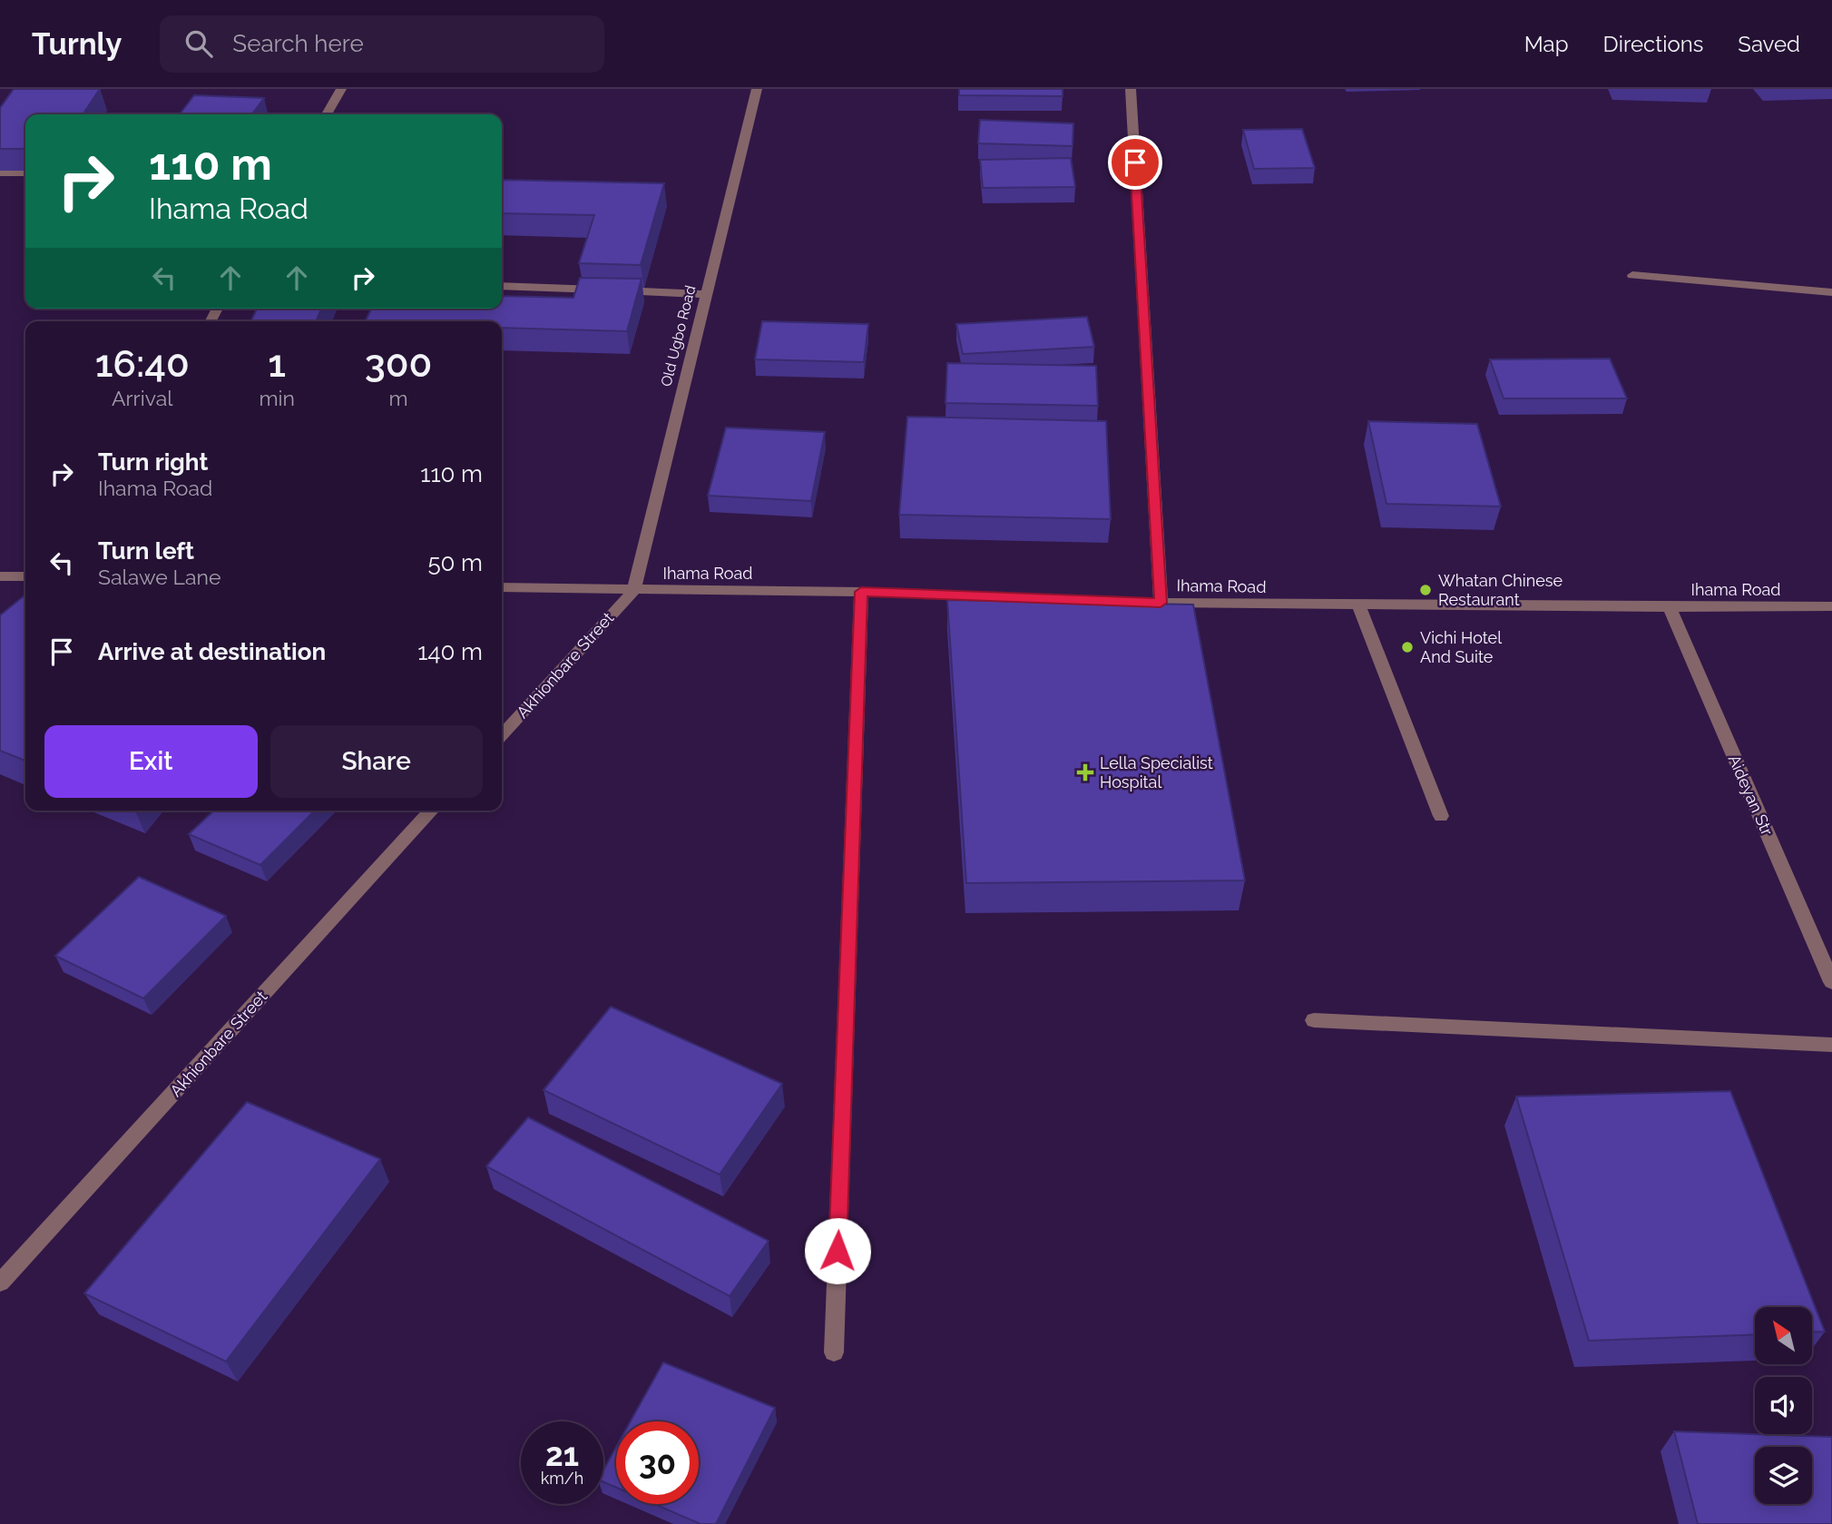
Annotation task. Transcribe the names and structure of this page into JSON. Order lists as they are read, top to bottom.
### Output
{
  "streets": {
    "street": [
      "Old Ugbo Road",
      "Ihama Road",
      "Akhionbare Street",
      "Aideyan Str"
    ]
  },
  "crossings": [
    ["Old Ugbo Road", "Ihama Road"],
    ["Old Ugbo Road", "Akhionbare Street"],
    ["Ihama Road", "Akhionbare Street"],
    ["Ihama Road", "Aideyan Str"]
  ],
  "places": {
    "other": ["Whatan Chinese Restaurant", "Vichi Hotel And Suite"],
    "health": ["Lella Specialist Hospital"]
  },
  "north": "top left",
  "page": {
    "header": "Turnly",
    "search": "Search here",
    "nav": ["Map", "Directions", "Saved"],
    "turn": ["110 m", "Ihama Road"],
    "eta": [
      "16:40",
      "Arrival",
      "1",
      "min",
      "300",
      "m"
    ],
    "list": [
      {
        "name": "Turn right",
        "note": "Ihama Road",
        "value": "110 m"
      },
      {
        "name": "Turn left",
        "note": "Salawe Lane",
        "value": "50 m"
      },
      {
        "name": "Arrive at destination",
        "value": "140 m"
      }
    ],
    "buttons": ["Exit", "Share"],
    "speed": "21 km/h",
    "limit": "30"
  }
}
